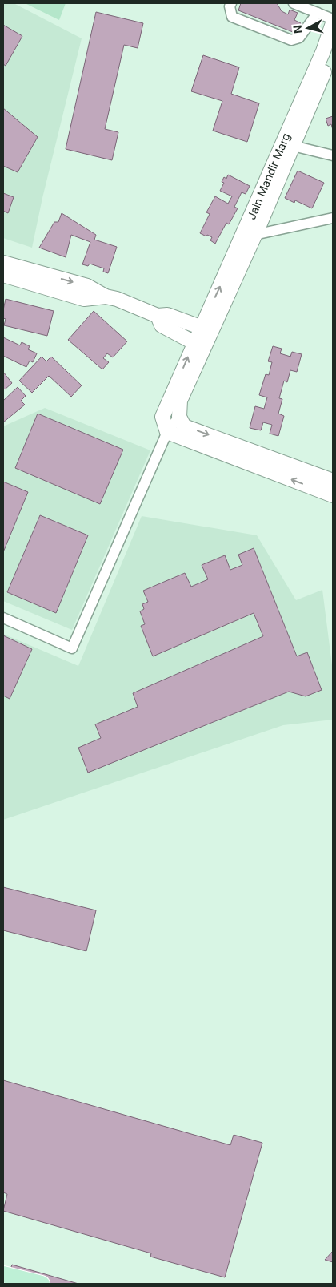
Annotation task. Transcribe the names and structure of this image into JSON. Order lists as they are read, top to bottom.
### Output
{
  "streets": {
    "street": ["Jain Mandir Marg"]
  },
  "north": "left"
}
